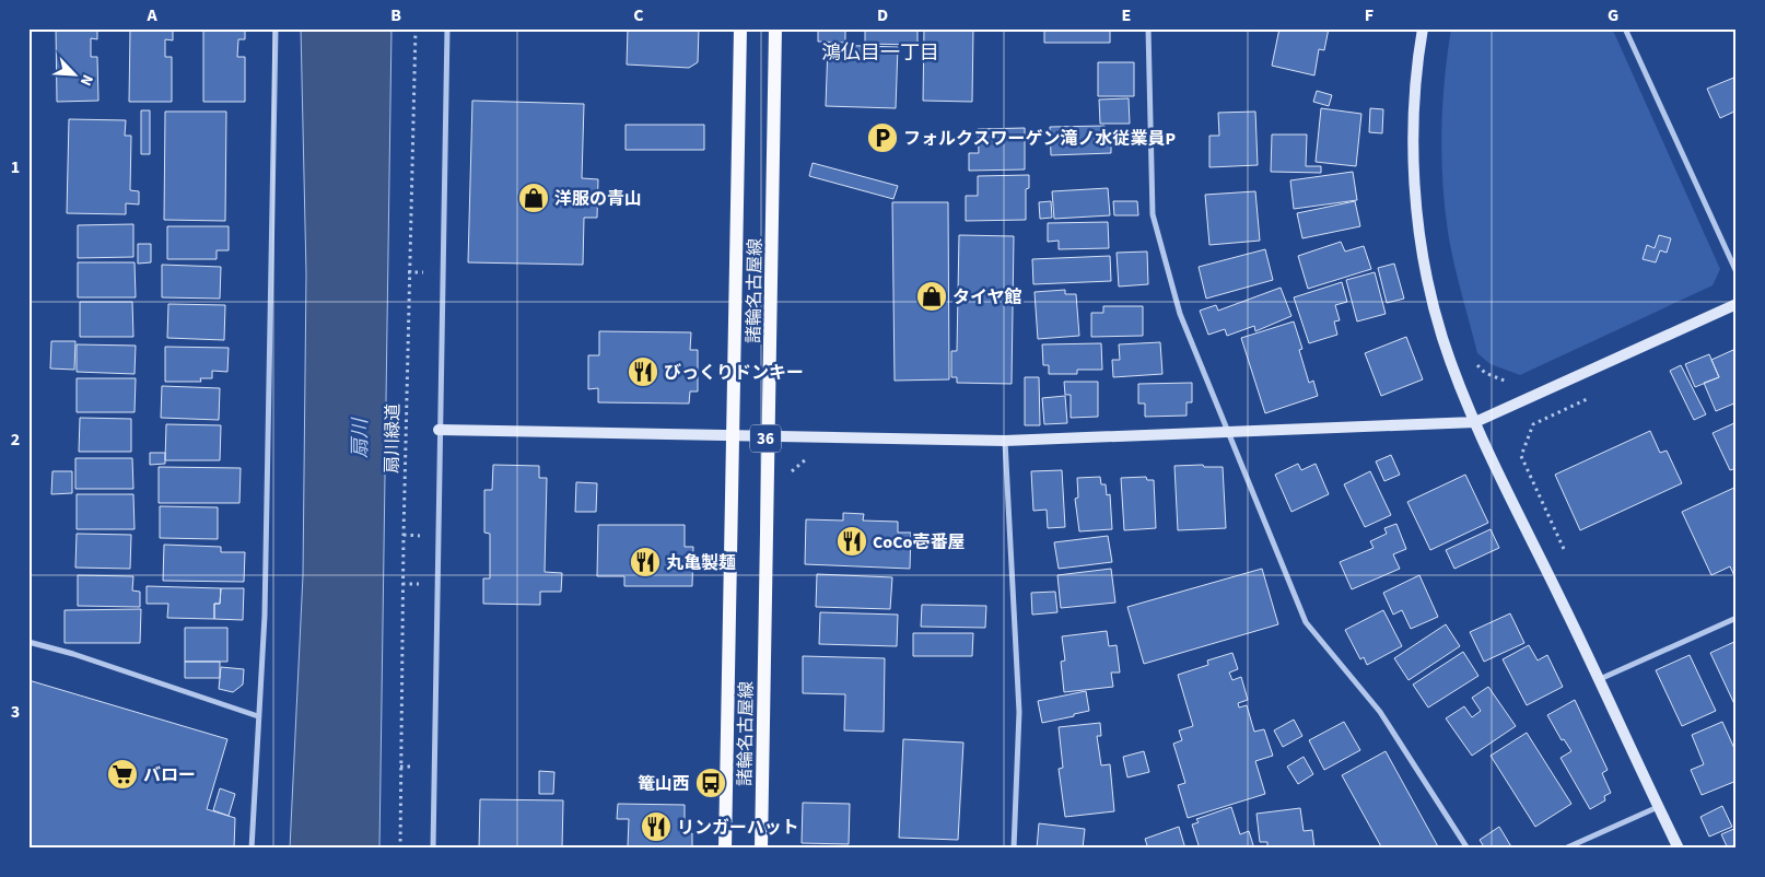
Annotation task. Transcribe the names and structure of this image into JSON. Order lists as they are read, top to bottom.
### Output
{
  "streets": {
    "main road": ["諸輪名古屋線", "36"],
    "path": ["扇川緑道"]
  },
  "districts": ["鴻仏目一丁目"],
  "water": ["扇川"],
  "places": {
    "parking": ["フォルクスワーゲン滝ノ水従業員P"],
    "shop": ["洋服の青山", "タイヤ館"],
    "restaurant": [
      "びっくりドンキー",
      "CoCo壱番屋",
      "丸亀製麺",
      "リンガーハット"
    ],
    "supermarket": ["バロー"],
    "bus stop": ["篭山西"]
  },
  "north": "bottom right",
  "grid": {
    "columns": [
      "A",
      "B",
      "C",
      "D",
      "E",
      "F",
      "G"
    ],
    "rows": ["1", "2", "3"]
  }
}
